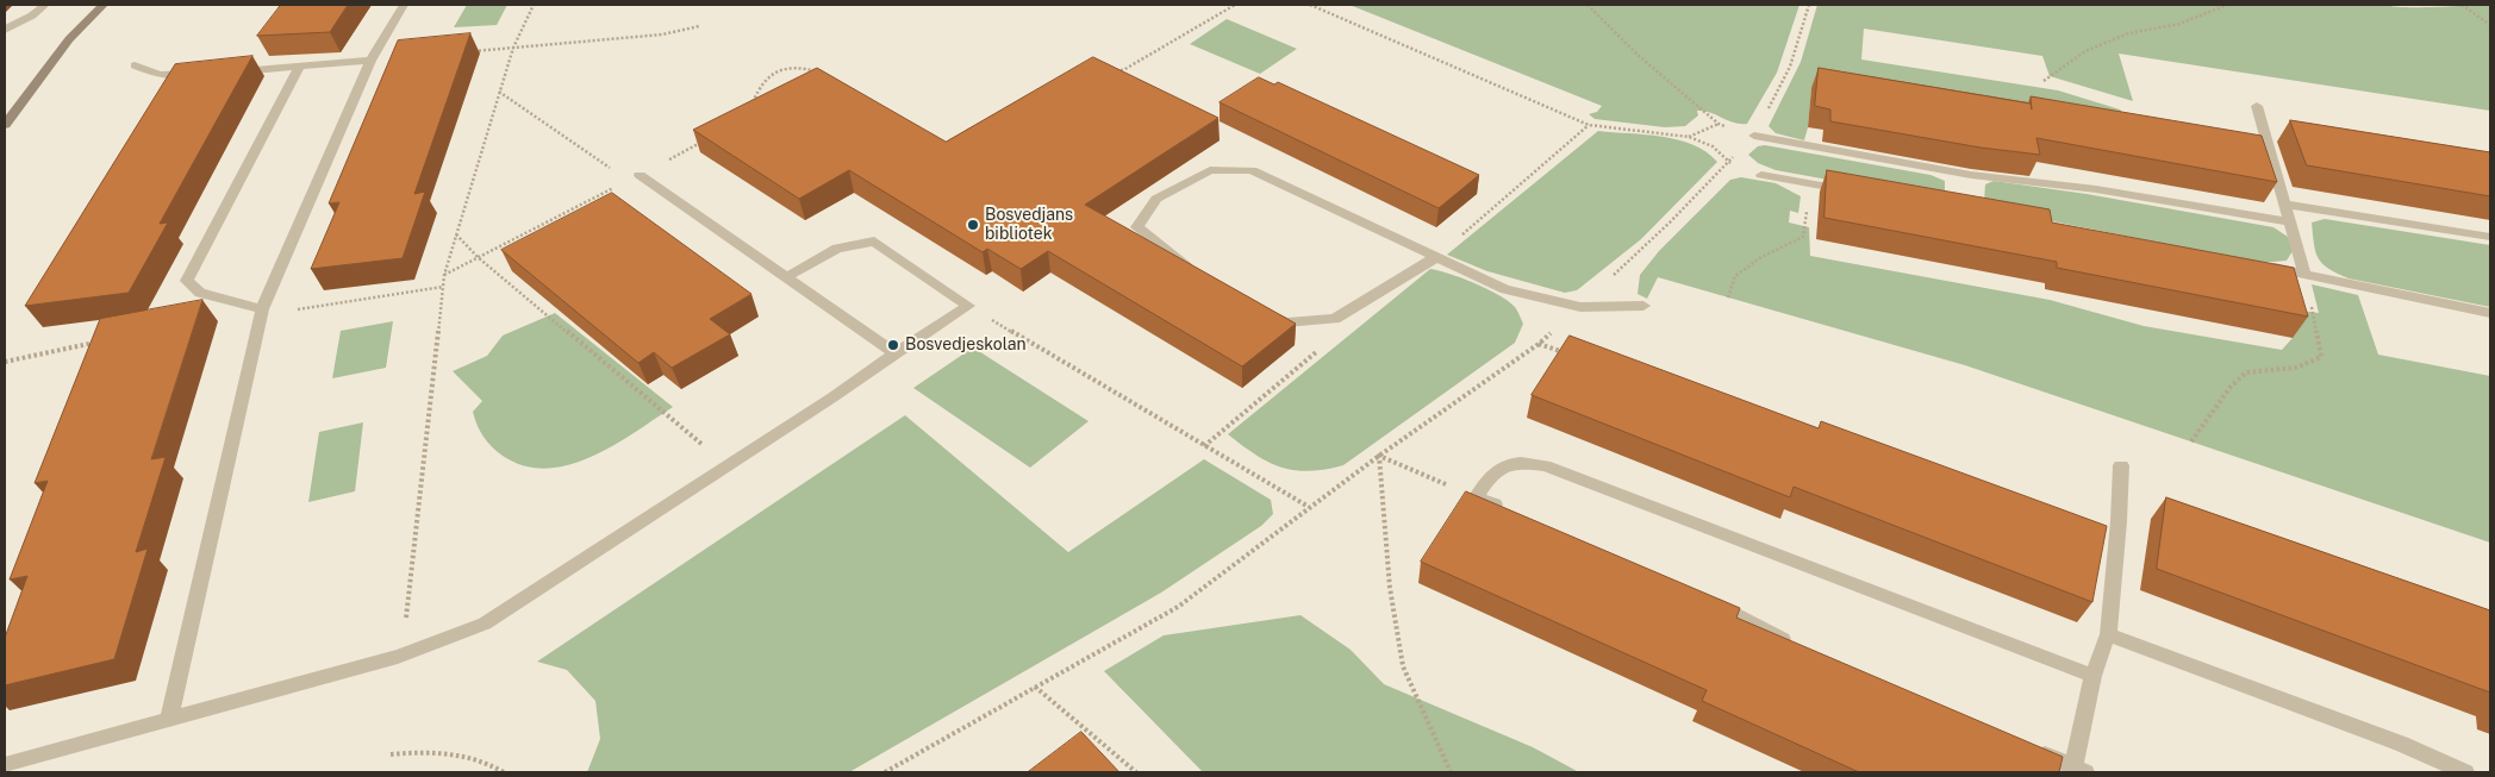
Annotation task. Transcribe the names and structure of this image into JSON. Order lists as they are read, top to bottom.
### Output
{
  "places": ["Bosvedjans bibliotek", "Bosvedjeskolan"]
}
